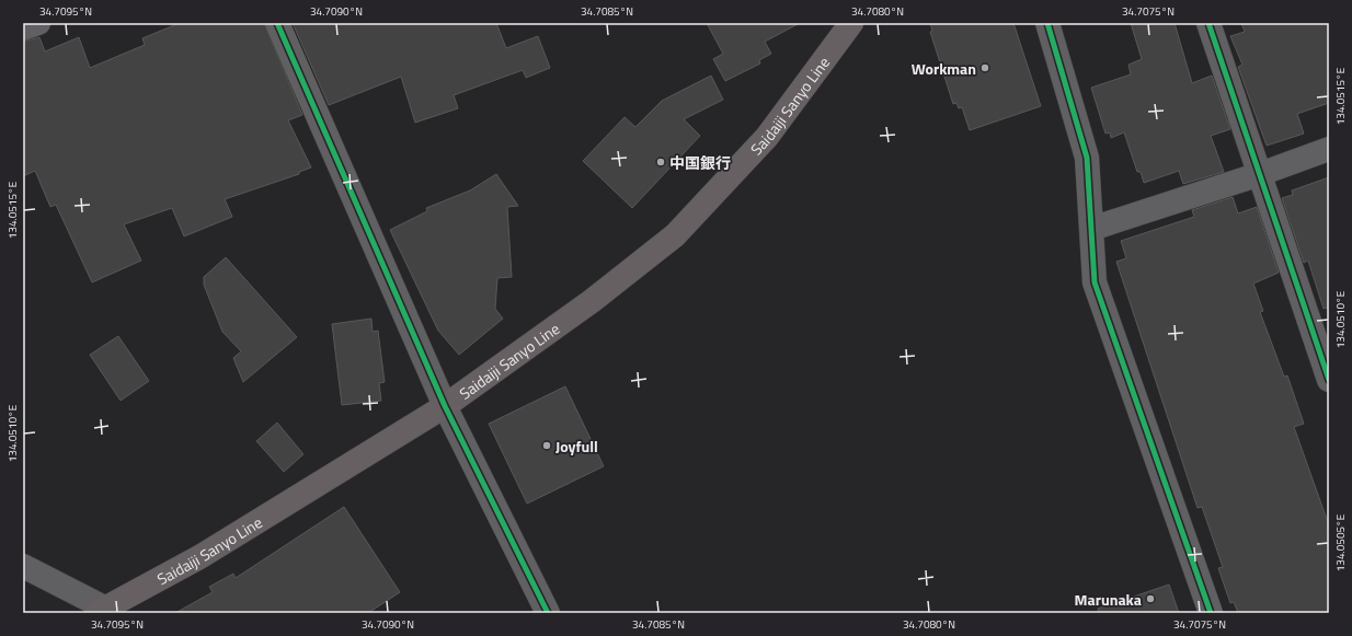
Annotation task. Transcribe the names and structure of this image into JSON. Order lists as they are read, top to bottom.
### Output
{
  "streets": {
    "main road": ["Saidaiji Sanyo Line"]
  },
  "places": [
    "Workman",
    "中国銀行",
    "Joyfull",
    "Marunaka"
  ],
  "coordinates": [
    "34.7095°N",
    "34.7090°N",
    "34.7085°N",
    "34.7080°N",
    "34.7075°N",
    "134.0515°E",
    "134.0510°E",
    "134.0505°E"
  ]
}
